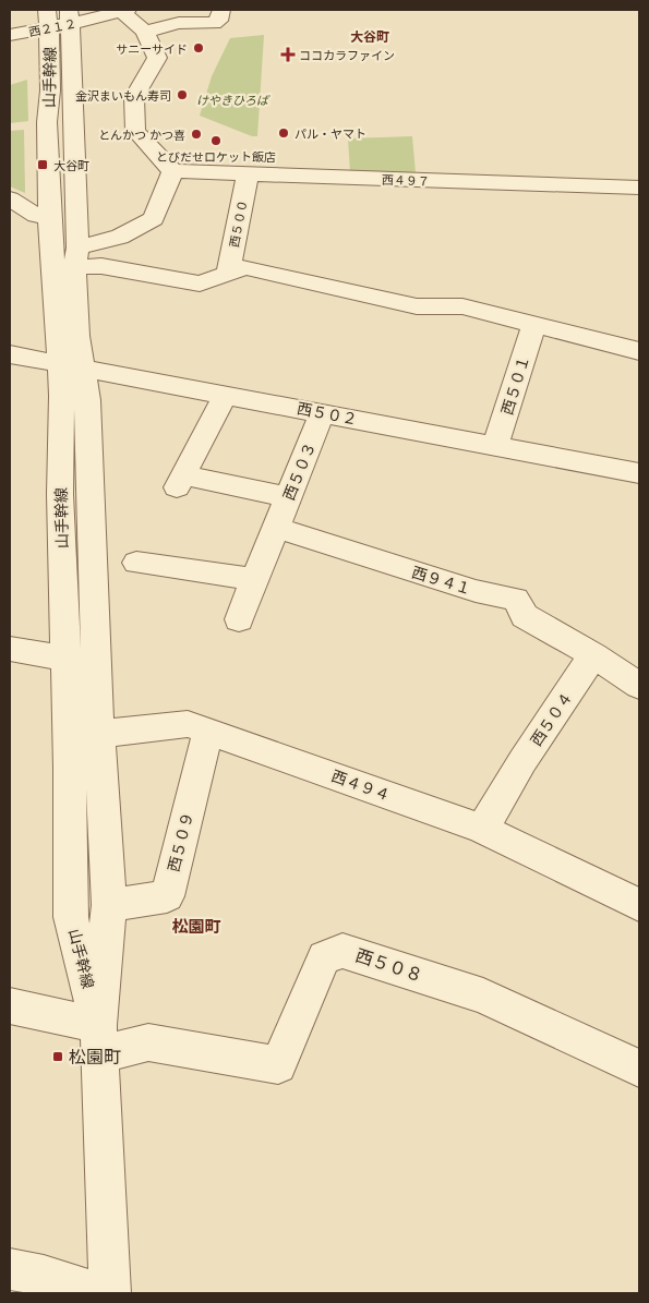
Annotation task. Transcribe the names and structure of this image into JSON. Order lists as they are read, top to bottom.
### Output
{
  "streets": {
    "street": [
      "西２１２",
      "山手幹線",
      "西４９７",
      "西５００",
      "西５０１",
      "西５０２",
      "西５０３",
      "西９４１",
      "西５０４",
      "西４９４",
      "西５０９",
      "西５０８"
    ]
  },
  "crossings": [
    ["西２１２", "山手幹線"],
    ["山手幹線", "西５０２"],
    ["山手幹線", "西４９４"],
    ["山手幹線", "西５０９"],
    ["山手幹線", "西５０８"],
    ["西４９７", "西５００"],
    ["西５０１", "西５０２"],
    ["西５０２", "西５０３"],
    ["西５０３", "西９４１"],
    ["西９４１", "西５０４"],
    ["西５０４", "西４９４"],
    ["西４９４", "西５０９"]
  ],
  "districts": ["大谷町", "松園町"],
  "parks": ["けやきひろば"],
  "places": {
    "other": [
      "サニーサイド",
      "金沢まいもん寿司",
      "パル・ヤマト",
      "とんかつ かつ喜",
      "とびだせロケット飯店"
    ],
    "health": ["ココカラファイン"],
    "transit": ["大谷町", "松園町"]
  }
}
